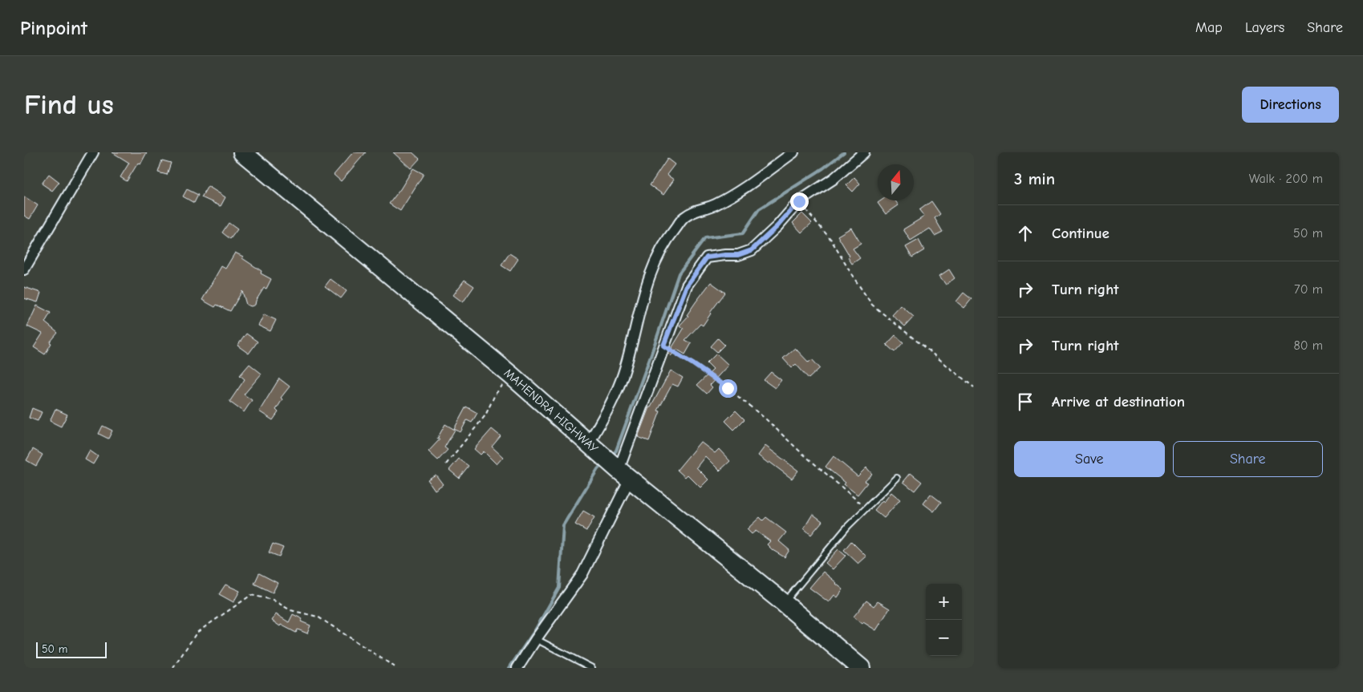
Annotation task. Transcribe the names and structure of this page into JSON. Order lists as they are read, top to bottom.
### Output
{
  "streets": {
    "highway": ["MAHENDRA HIGHWAY"]
  },
  "scale_bar": "50 m",
  "north": "top",
  "page": {
    "header": "Pinpoint",
    "nav": ["Map", "Layers", "Share"],
    "buttons": [
      "Directions",
      ["Save", "Share"]
    ],
    "title": "Find us",
    "heading": ["3 min", "Walk · 200 m"],
    "list": [
      ["Continue", "50 m"],
      ["Turn right", "70 m"],
      ["Turn right", "80 m"],
      "Arrive at destination"
    ],
    "map_buttons": ["+", "−"],
    "scale": "50 m"
  }
}
